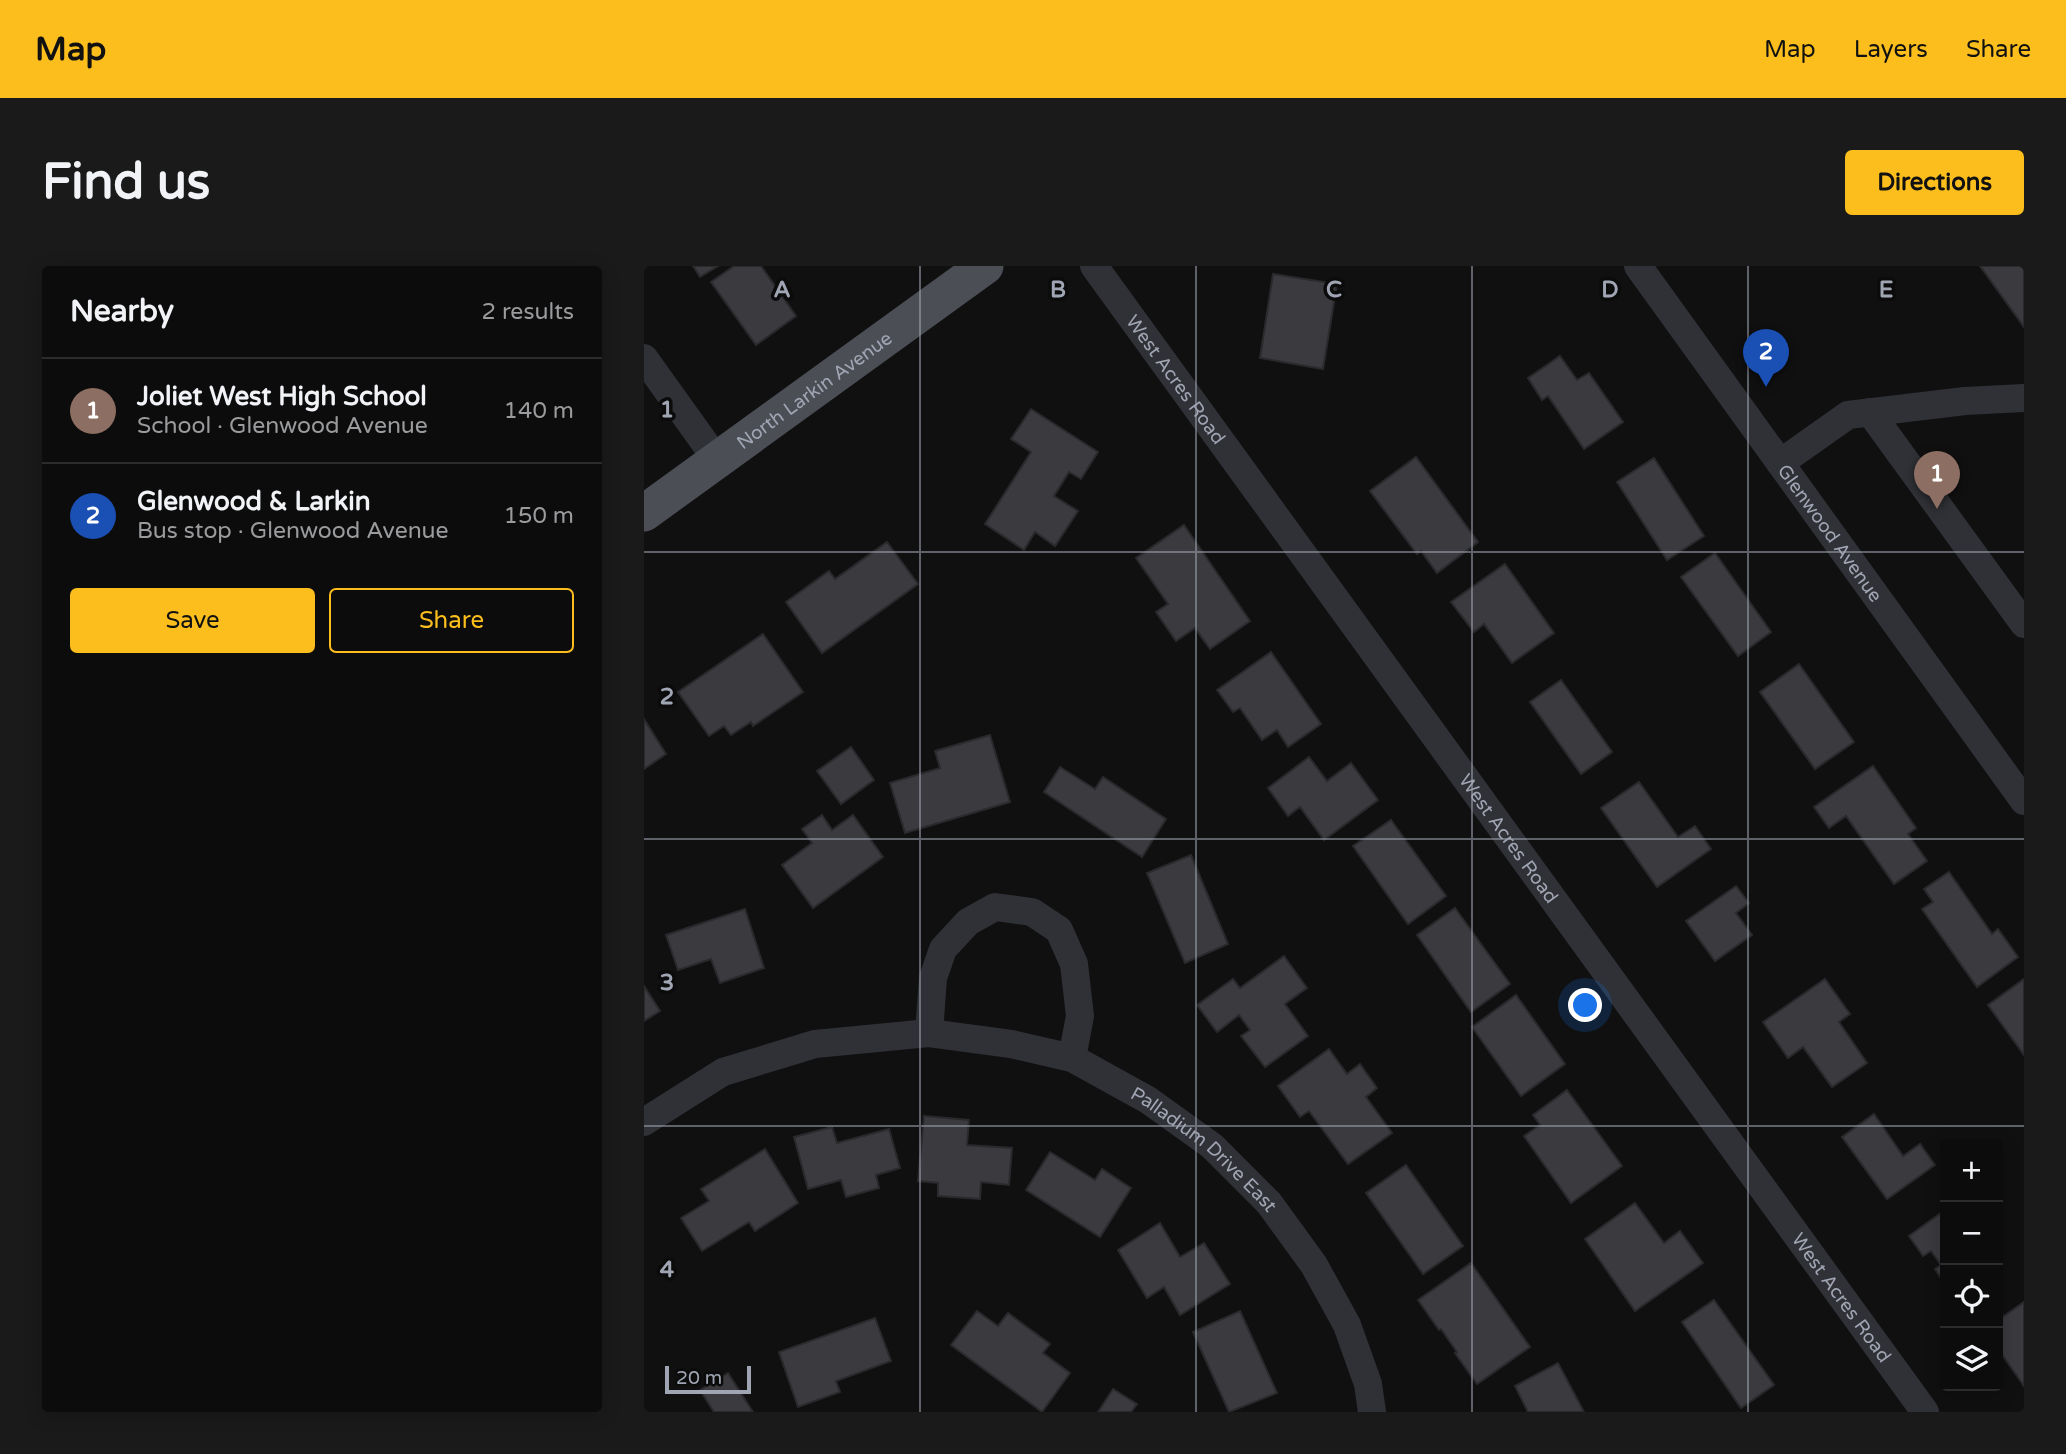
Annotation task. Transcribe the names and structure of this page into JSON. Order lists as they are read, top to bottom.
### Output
{
  "streets": {
    "main road": ["North Larkin Avenue"],
    "street": ["West Acres Road", "Glenwood Avenue", "Palladium Drive East"]
  },
  "scale_bar": "20 m",
  "page": {
    "header": "Map",
    "nav": ["Map", "Layers", "Share"],
    "buttons": [
      "Directions",
      ["Save", "Share"]
    ],
    "title": "Find us",
    "heading": ["Nearby", "2 results"],
    "pins": ["2", "1"],
    "list": [
      {
        "mark": "1",
        "name": "Joliet West High School",
        "note": "School · Glenwood Avenue",
        "value": "140 m"
      },
      {
        "mark": "2",
        "name": "Glenwood & Larkin",
        "note": "Bus stop · Glenwood Avenue",
        "value": "150 m"
      }
    ],
    "map_buttons": ["+", "−"],
    "scale": "20 m"
  },
  "grid": {
    "columns": [
      "A",
      "B",
      "C",
      "D",
      "E"
    ],
    "rows": [
      "1",
      "2",
      "3",
      "4"
    ]
  }
}
